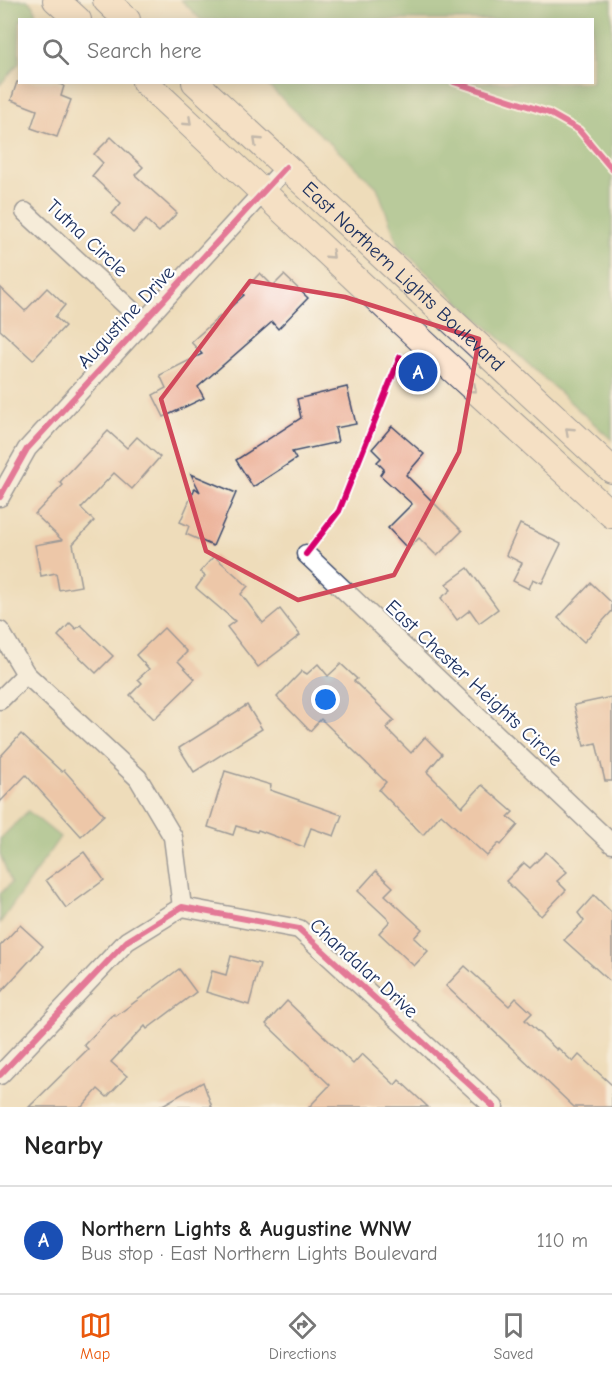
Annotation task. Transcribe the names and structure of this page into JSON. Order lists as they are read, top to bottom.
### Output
{
  "streets": {
    "main road": ["East Northern Lights Boulevard"],
    "street": [
      "Tutna Circle",
      "Augustine Drive",
      "East Chester Heights Circle",
      "Chandalar Drive"
    ]
  },
  "crossings": [
    ["Tutna Circle", "Augustine Drive"],
    ["East Northern Lights Boulevard", "Augustine Drive"]
  ],
  "page": {
    "search": "Search here",
    "pins": "A",
    "heading": "Nearby",
    "list": [
      {
        "mark": "A",
        "name": "Northern Lights & Augustine WNW",
        "note": "Bus stop · East Northern Lights Boulevard",
        "value": "110 m"
      }
    ],
    "nav": ["Map", "Directions", "Saved"]
  }
}
